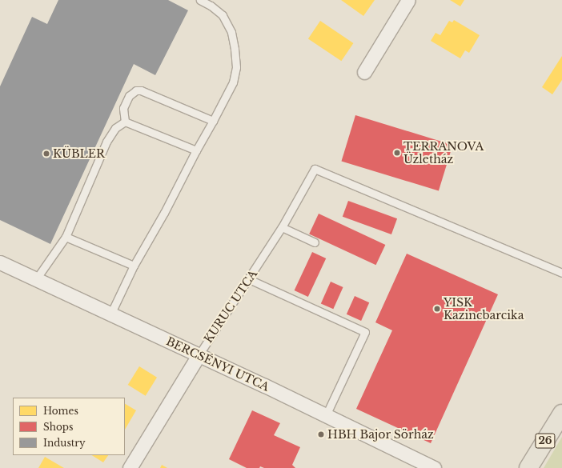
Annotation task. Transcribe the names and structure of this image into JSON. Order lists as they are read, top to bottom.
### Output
{
  "streets": {
    "main road": ["26"],
    "street": ["KURUC UTCA", "BERCSÉNYI UTCA"]
  },
  "crossings": [
    ["KURUC UTCA", "BERCSÉNYI UTCA"]
  ],
  "places": [
    "TERRANOVA Üzletház",
    "KÜBLER",
    "YISK Kazincbarcika",
    "HBH Bajor Sörház"
  ],
  "legend": ["Homes", "Shops", "Industry"]
}
